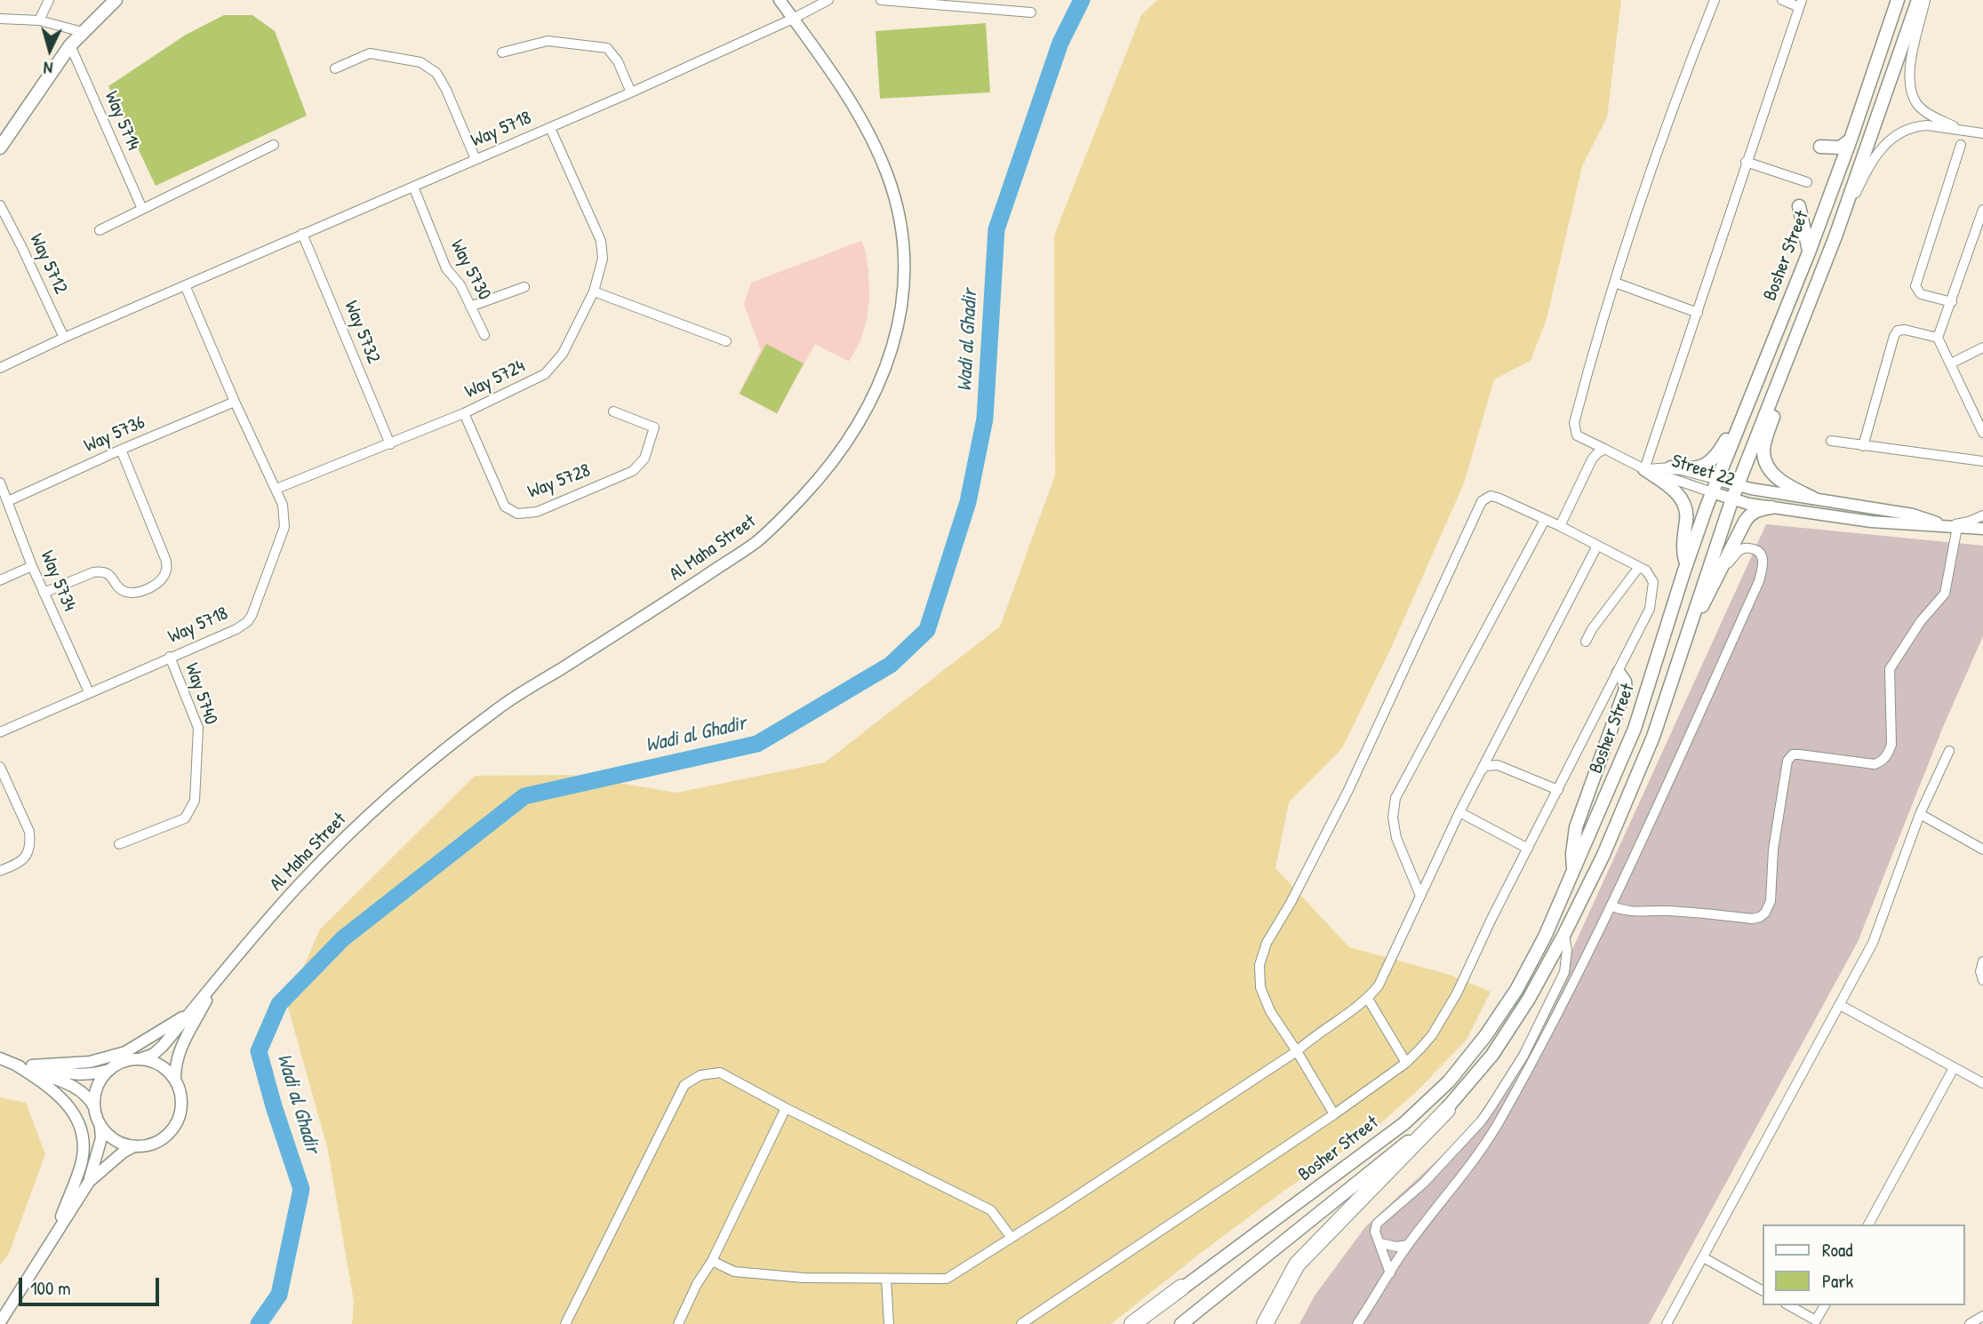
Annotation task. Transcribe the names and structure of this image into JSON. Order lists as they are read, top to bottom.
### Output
{
  "streets": {
    "main road": ["Bosher Street"],
    "street": [
      "Way 5714",
      "Way 5718",
      "Way 5712",
      "Way 5730",
      "Way 5732",
      "Way 5724",
      "Way 5736",
      "Street 22",
      "Way 5728",
      "Al Maha Street",
      "Way 5734",
      "Way 5740"
    ]
  },
  "crossings": [
    ["Way 5718", "Way 5712"],
    ["Way 5718", "Way 5730"],
    ["Way 5718", "Way 5732"],
    ["Way 5718", "Way 5724"],
    ["Way 5718", "Way 5736"],
    ["Way 5718", "Al Maha Street"],
    ["Way 5718", "Way 5734"],
    ["Way 5718", "Way 5740"],
    ["Bosher Street", "Street 22"],
    ["Way 5732", "Way 5724"],
    ["Way 5724", "Way 5728"],
    ["Way 5736", "Way 5734"]
  ],
  "water": ["Wadi al Ghadir"],
  "legend": ["Road", "Park"],
  "scale_bar": "100 m",
  "north": "bottom"
}
